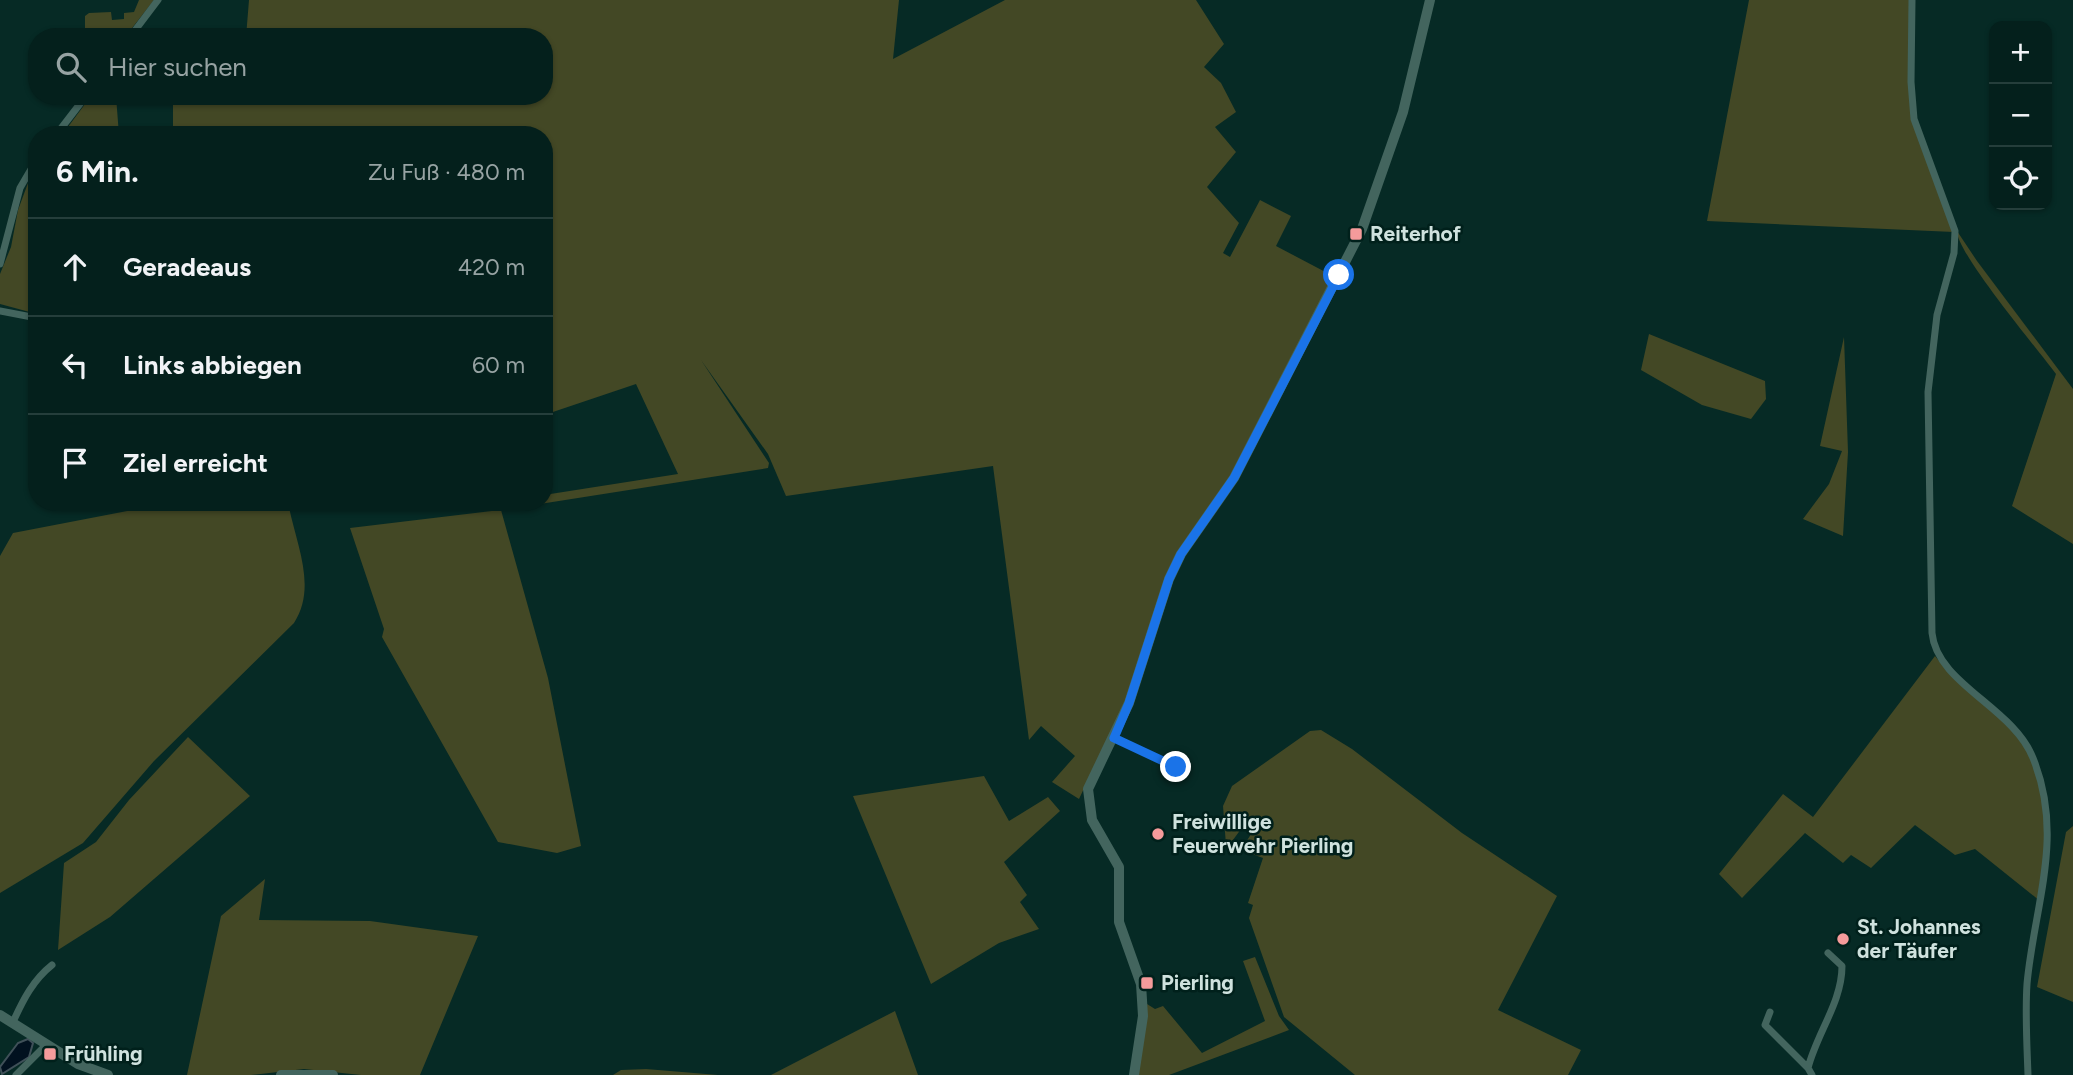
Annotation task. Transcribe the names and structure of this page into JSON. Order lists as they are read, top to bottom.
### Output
{
  "places": {
    "transit": ["Reiterhof", "Pierling", "Frühling"],
    "other": ["Freiwillige Feuerwehr Pierling", "St. Johannes der Täufer"]
  },
  "page": {
    "map_buttons": ["+", "−"],
    "search": "Hier suchen",
    "heading": ["6 Min.", "Zu Fuß · 480 m"],
    "list": [
      ["Geradeaus", "420 m"],
      ["Links abbiegen", "60 m"],
      "Ziel erreicht"
    ]
  }
}
